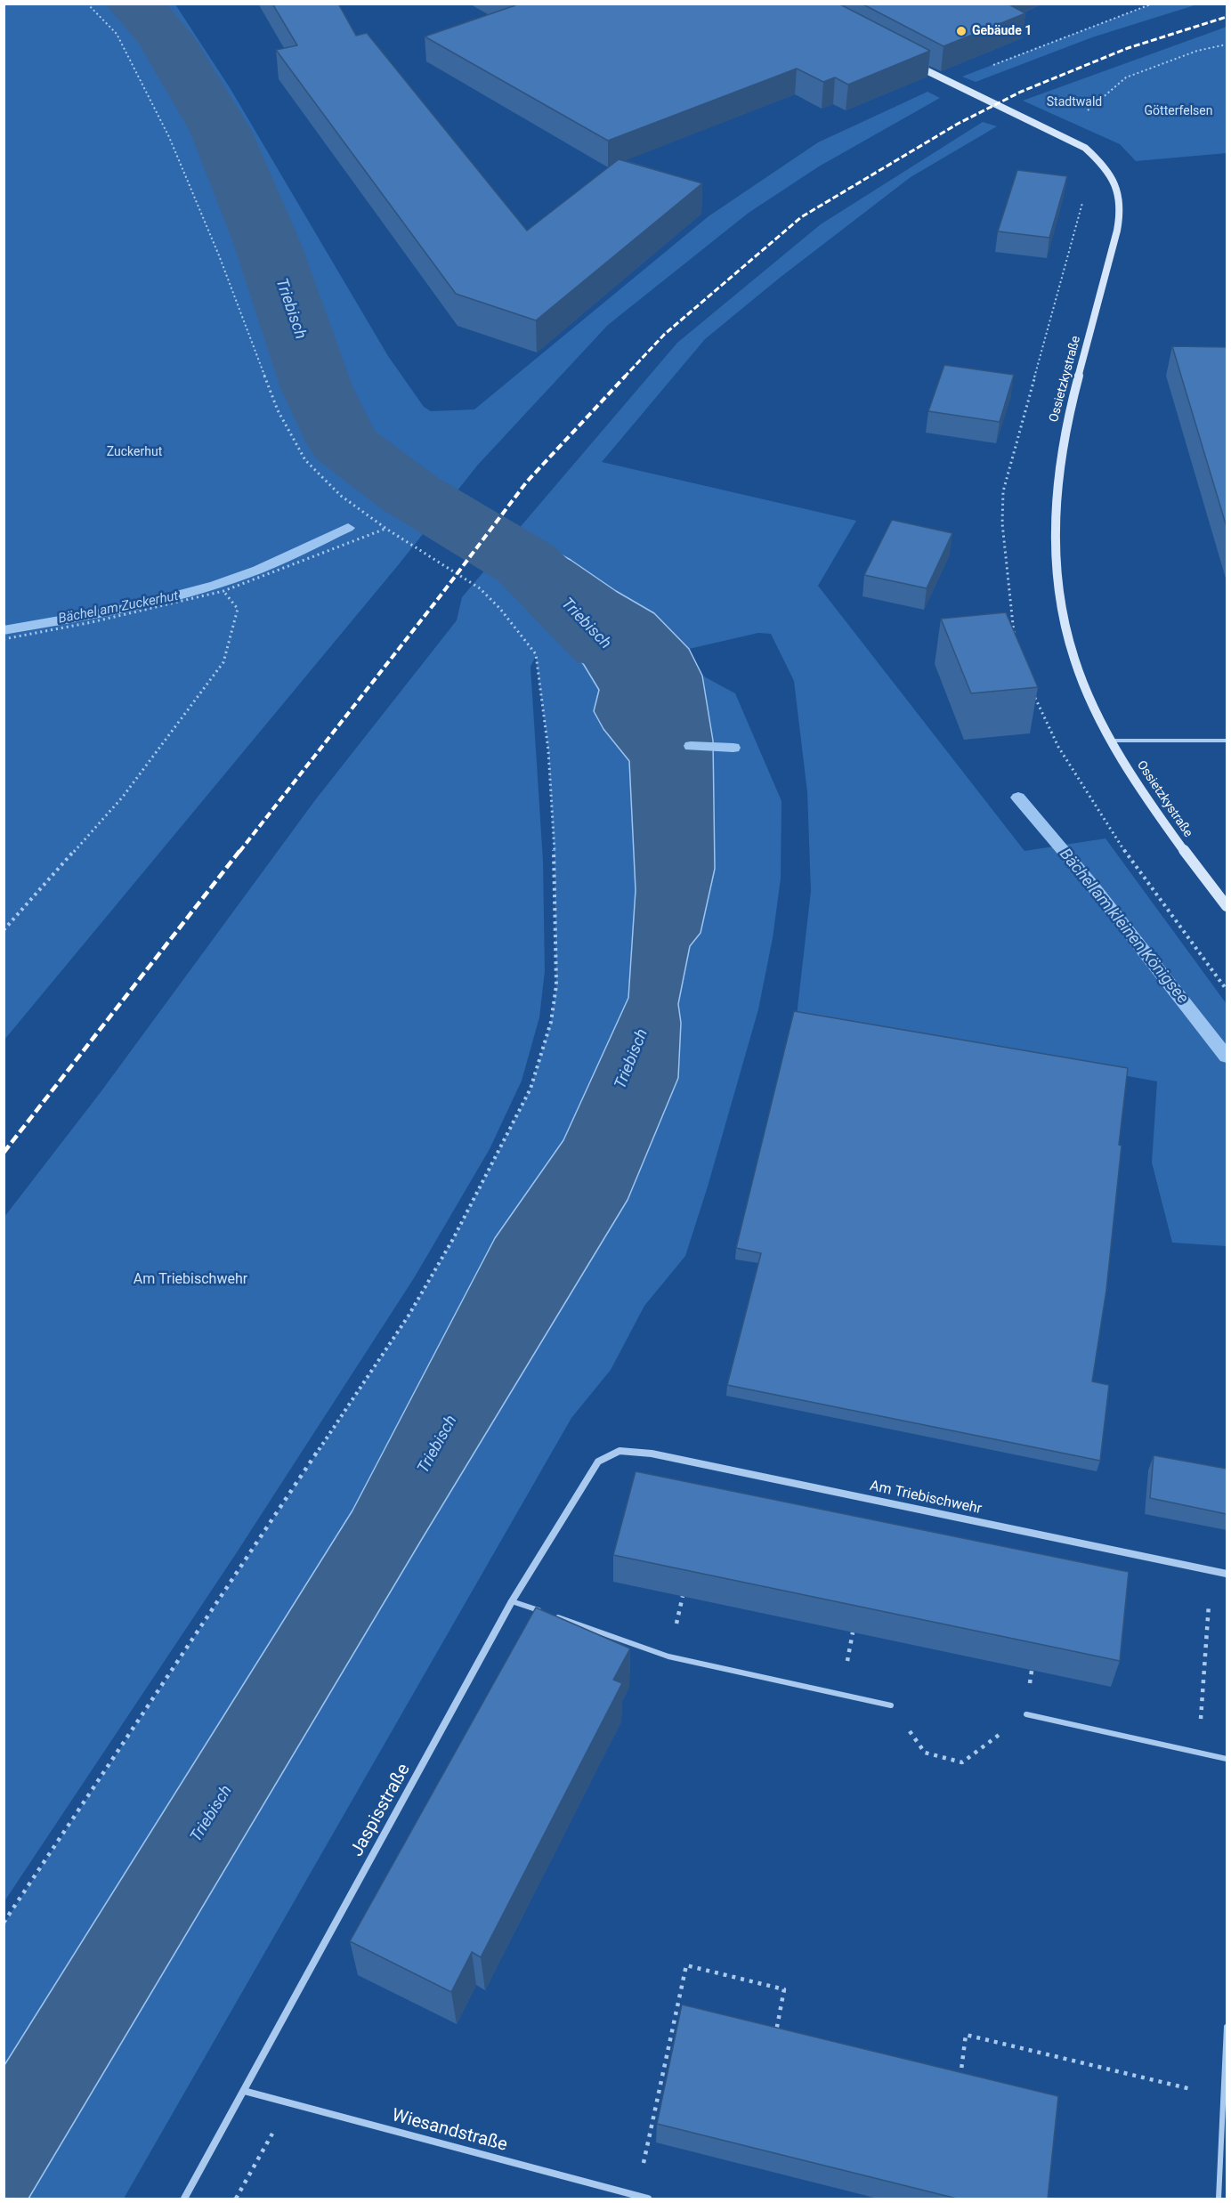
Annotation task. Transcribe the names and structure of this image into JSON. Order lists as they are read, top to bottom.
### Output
{
  "streets": {
    "main road": ["Ossietzkystraße"],
    "street": ["Am Triebischwehr", "Jaspisstraße", "Wiesandstraße"]
  },
  "crossings": [
    ["Am Triebischwehr", "Jaspisstraße"],
    ["Jaspisstraße", "Wiesandstraße"]
  ],
  "water": ["Triebisch", "Bächel am Zuckerhut", "Bächel am kleinen Königsee"],
  "parks": [
    "Stadtwald",
    "Götterfelsen",
    "Zuckerhut",
    "Am Triebischwehr"
  ],
  "places": ["Gebäude 1"]
}
